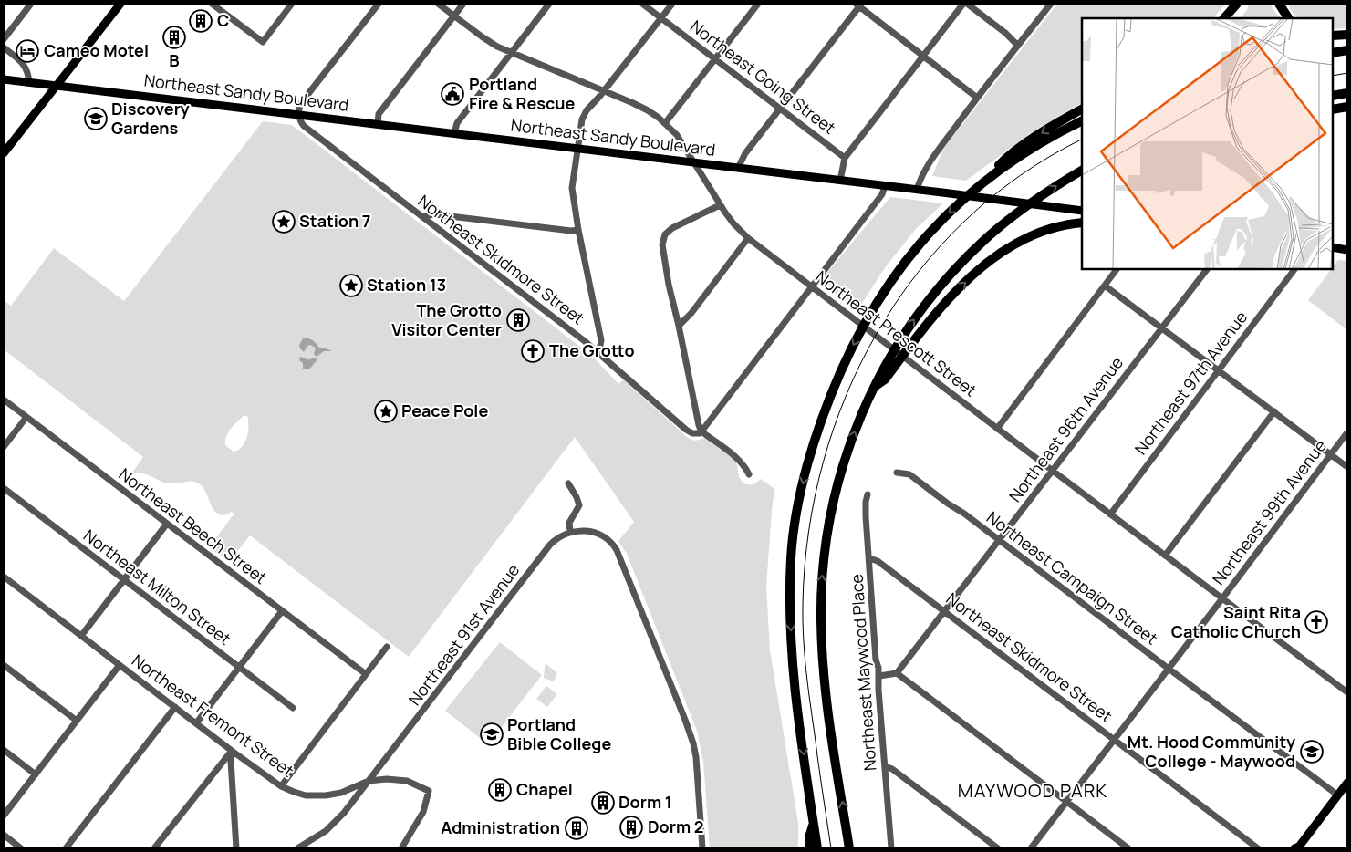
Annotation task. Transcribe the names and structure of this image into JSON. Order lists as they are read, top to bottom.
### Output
{
  "streets": {
    "main road": ["Northeast Sandy Boulevard"],
    "street": [
      "Northeast Going Street",
      "Northeast Skidmore Street",
      "Northeast Prescott Street",
      "Northeast 97th Avenue",
      "Northeast 96th Avenue",
      "Northeast 99th Avenue",
      "Northeast Beech Street",
      "Northeast Campaign Street",
      "Northeast Milton Street",
      "Northeast 91st Avenue",
      "Northeast Maywood Place",
      "Northeast Fremont Street"
    ]
  },
  "crossings": [
    ["Northeast Sandy Boulevard", "Northeast Skidmore Street"],
    ["Northeast Sandy Boulevard", "Northeast Prescott Street"],
    ["Northeast Skidmore Street", "Northeast 96th Avenue"],
    ["Northeast Skidmore Street", "Northeast 99th Avenue"],
    ["Northeast Skidmore Street", "Northeast Maywood Place"],
    ["Northeast Prescott Street", "Northeast 97th Avenue"],
    ["Northeast Prescott Street", "Northeast 96th Avenue"],
    ["Northeast Prescott Street", "Northeast 99th Avenue"],
    ["Northeast 96th Avenue", "Northeast Campaign Street"],
    ["Northeast 99th Avenue", "Northeast Campaign Street"],
    ["Northeast 91st Avenue", "Northeast Fremont Street"]
  ],
  "districts": ["MAYWOOD PARK"],
  "places": {
    "building": [
      "C",
      "B",
      "The Grotto Visitor Center",
      "Chapel",
      "Dorm 1",
      "Dorm 2",
      "Administration"
    ],
    "hotel": ["Cameo Motel"],
    "public building": ["Portland Fire & Rescue"],
    "school or university": ["Discovery Gardens", "Portland Bible College", "Mt. Hood Community College - Maywood"],
    "place": ["Station 7", "Station 13", "Peace Pole"],
    "church": ["The Grotto", "Saint Rita Catholic Church"]
  }
}
